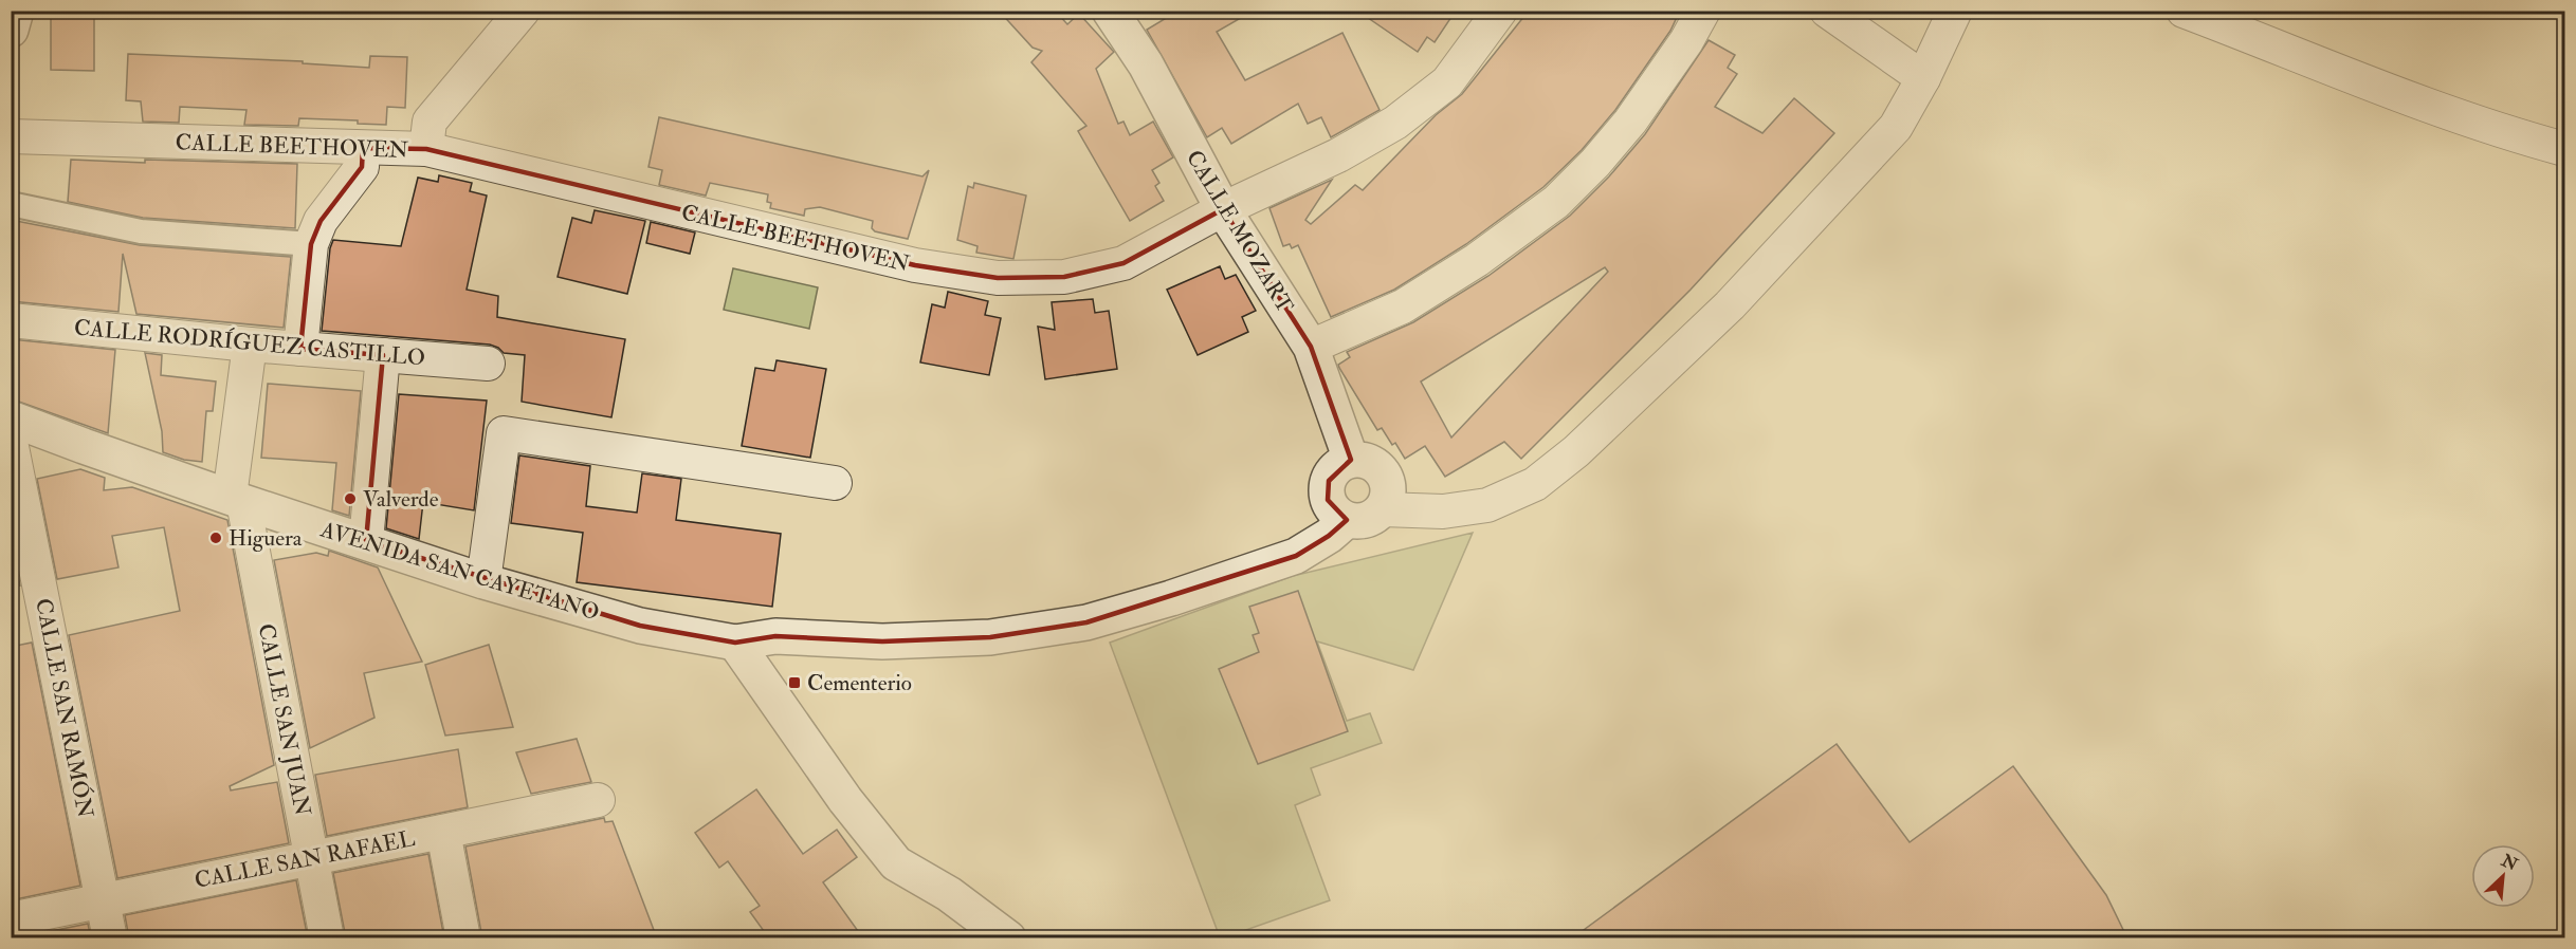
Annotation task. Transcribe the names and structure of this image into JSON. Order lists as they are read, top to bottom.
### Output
{
  "streets": {
    "street": [
      "CALLE BEETHOVEN",
      "CALLE MOZART",
      "CALLE RODRÍGUEZ CASTILLO",
      "AVENIDA SAN CAYETANO",
      "CALLE SAN RAMÓN",
      "CALLE SAN JUAN",
      "CALLE SAN RAFAEL"
    ]
  },
  "crossings": [
    ["CALLE BEETHOVEN", "CALLE MOZART"],
    ["CALLE MOZART", "AVENIDA SAN CAYETANO"],
    ["CALLE RODRÍGUEZ CASTILLO", "CALLE SAN JUAN"],
    ["AVENIDA SAN CAYETANO", "CALLE SAN JUAN"],
    ["CALLE SAN RAMÓN", "CALLE SAN RAFAEL"],
    ["CALLE SAN JUAN", "CALLE SAN RAFAEL"]
  ],
  "places": {
    "other": ["Valverde", "Higuera"],
    "transit": ["Cementerio"]
  },
  "north": "top right"
}
